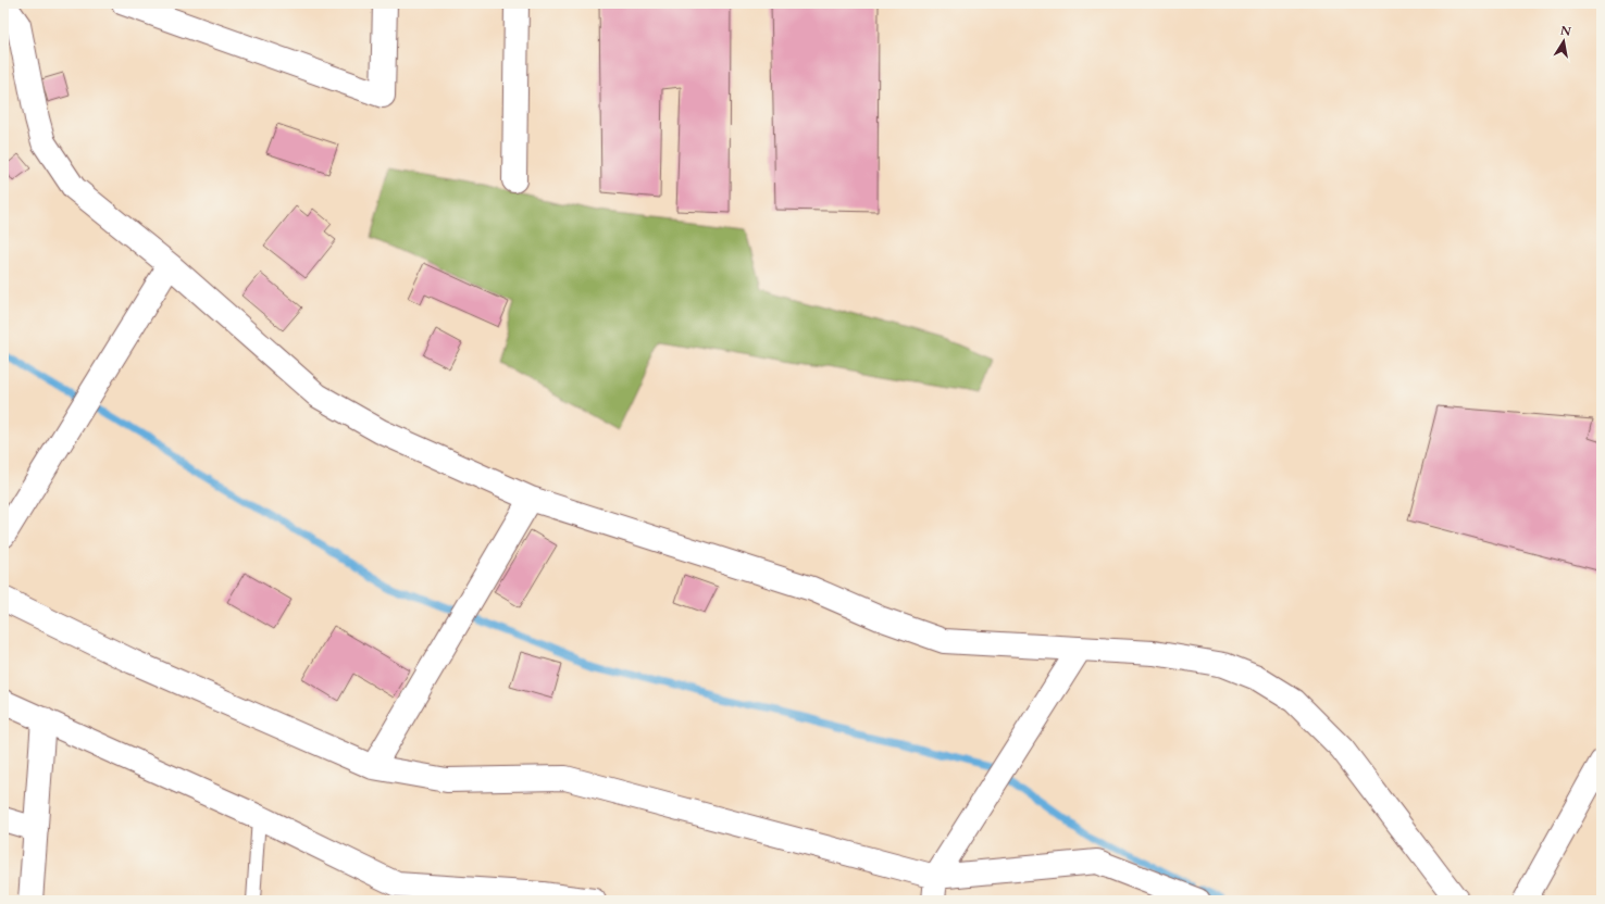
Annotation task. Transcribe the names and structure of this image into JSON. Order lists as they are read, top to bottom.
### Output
{
  "north": "top"
}
